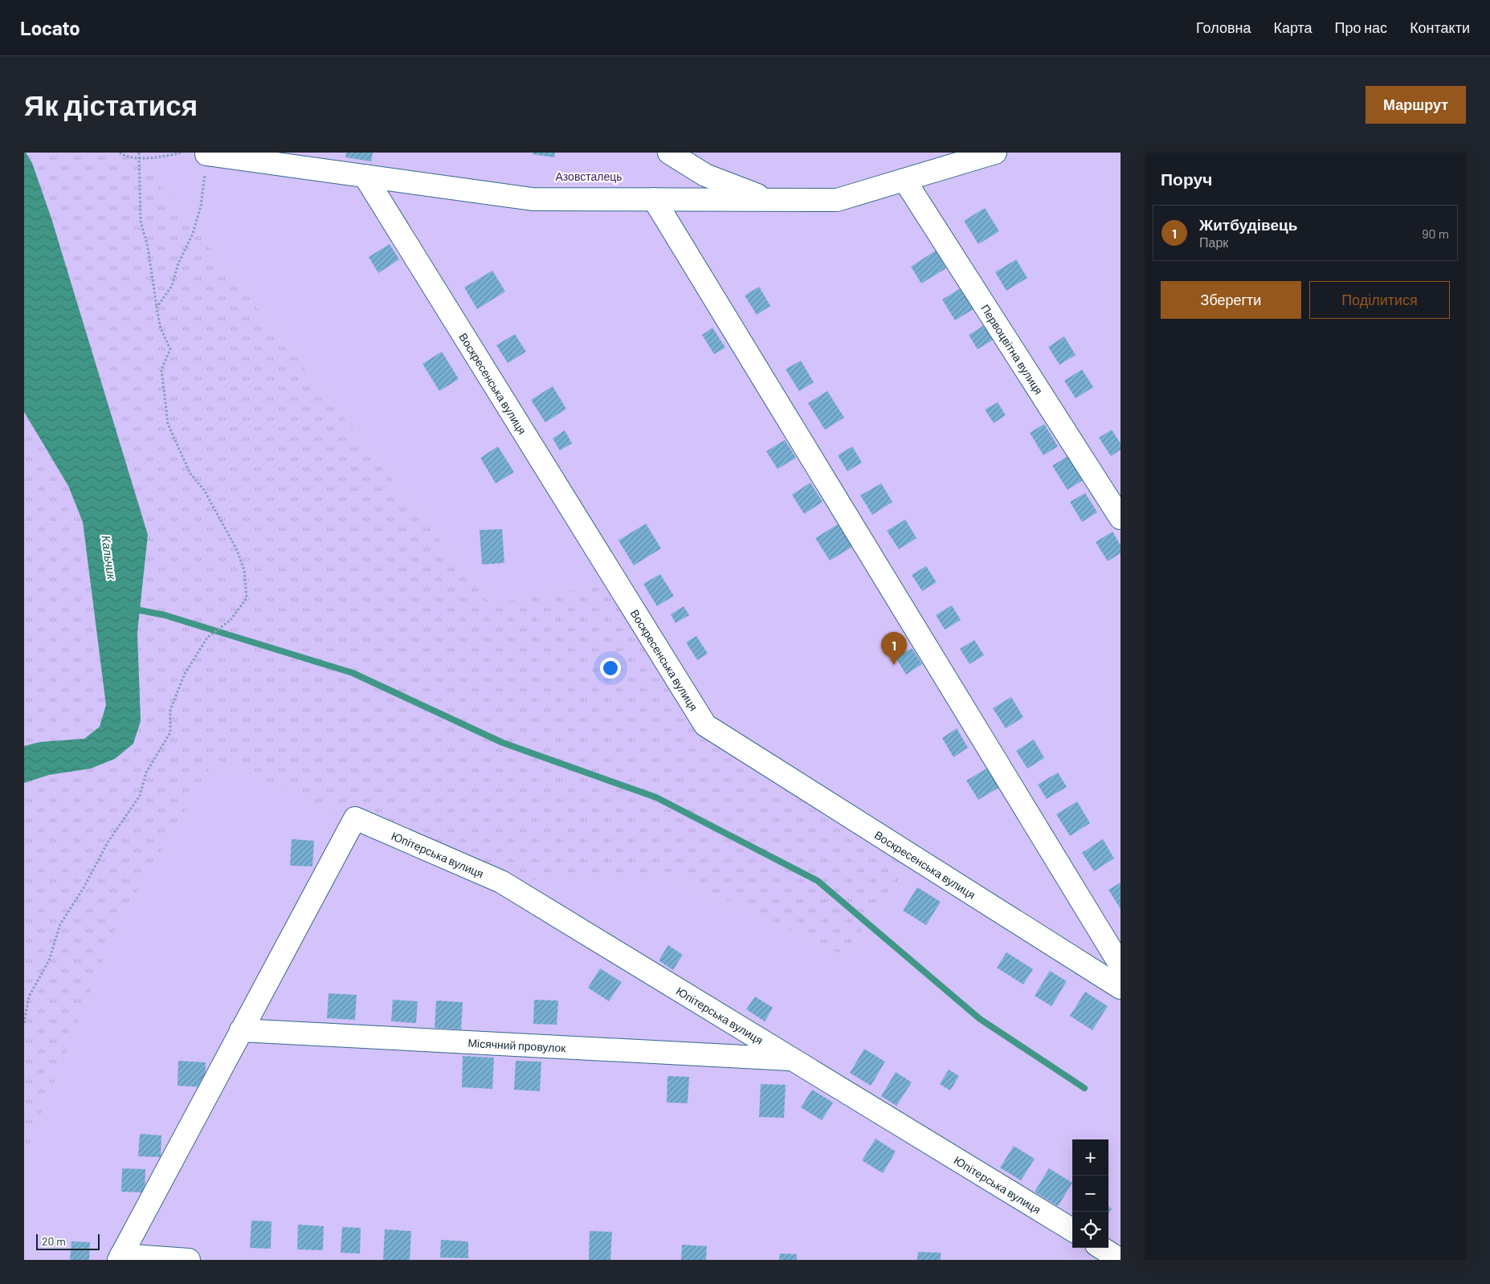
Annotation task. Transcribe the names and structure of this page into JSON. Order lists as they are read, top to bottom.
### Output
{
  "streets": {
    "lane": [
      "Первоцвітна вулиця",
      "Воскресенська вулиця",
      "Юпітерська вулиця",
      "Місячний провулок"
    ]
  },
  "crossings": [
    ["Юпітерська вулиця", "Місячний провулок"]
  ],
  "water": ["Кальчик"],
  "parks": ["Азовсталець"],
  "scale_bar": "20 m",
  "page": {
    "header": "Locato",
    "nav": [
      "Головна",
      "Карта",
      "Про нас",
      "Контакти"
    ],
    "buttons": [
      "Маршрут",
      ["Зберегти", "Поділитися"]
    ],
    "title": "Як дістатися",
    "heading": "Поруч",
    "list": [
      {
        "mark": "1",
        "name": "Житбудівець",
        "note": "Парк",
        "value": "90 m"
      }
    ],
    "pins": "1",
    "map_buttons": ["+", "−"],
    "scale": "20 m"
  }
}
